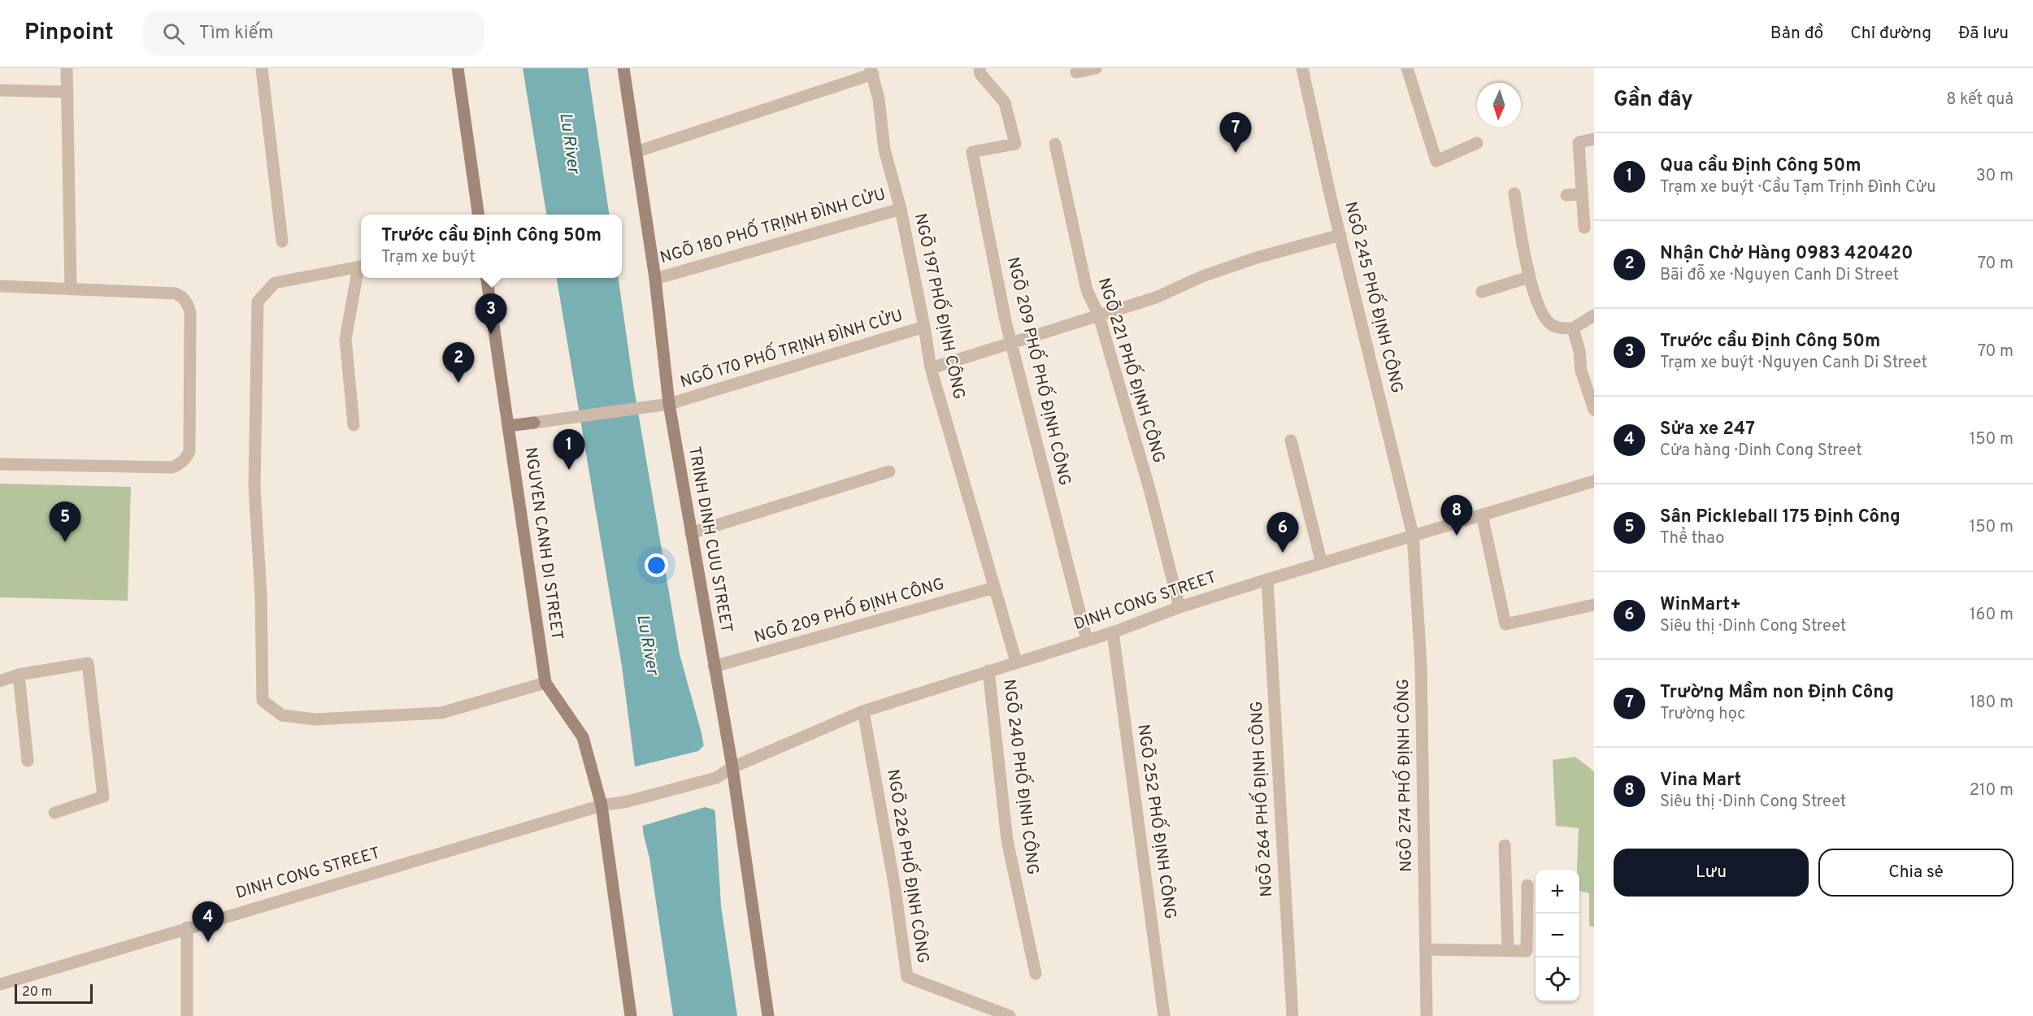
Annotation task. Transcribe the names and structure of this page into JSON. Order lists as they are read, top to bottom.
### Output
{
  "streets": {
    "main road": ["TRINH DINH CUU STREET", "NGUYEN CANH DI STREET"],
    "street": [
      "NGÕ 180 PHỐ TRỊNH ĐÌNH CỬU",
      "NGÕ 245 PHỐ ĐỊNH CÔNG",
      "NGÕ 197 PHỐ ĐỊNH CÔNG",
      "NGÕ 170 PHỐ TRỊNH ĐÌNH CỬU",
      "NGÕ 221 PHỐ ĐỊNH CÔNG",
      "NGÕ 209 PHỐ PHỐ ĐỊNH CÔNG",
      "DINH CONG STREET",
      "NGÕ 209 PHỐ ĐỊNH CÔNG",
      "NGÕ 274 PHỐ ĐỊNH CÔNG",
      "NGÕ 240 PHỐ ĐỊNH CÔNG",
      "NGÕ 264 PHỐ ĐỊNH CÔNG",
      "NGÕ 252 PHỐ ĐỊNH CÔNG",
      "NGÕ 226 PHỐ ĐỊNH CÔNG"
    ]
  },
  "crossings": [
    ["NGÕ 180 PHỐ TRỊNH ĐÌNH CỬU", "NGÕ 197 PHỐ ĐỊNH CÔNG"],
    ["NGÕ 180 PHỐ TRỊNH ĐÌNH CỬU", "TRINH DINH CUU STREET"],
    ["NGÕ 245 PHỐ ĐỊNH CÔNG", "DINH CONG STREET"],
    ["NGÕ 245 PHỐ ĐỊNH CÔNG", "NGÕ 274 PHỐ ĐỊNH CÔNG"],
    ["NGÕ 197 PHỐ ĐỊNH CÔNG", "NGÕ 170 PHỐ TRỊNH ĐÌNH CỬU"],
    ["NGÕ 197 PHỐ ĐỊNH CÔNG", "DINH CONG STREET"],
    ["NGÕ 197 PHỐ ĐỊNH CÔNG", "NGÕ 209 PHỐ ĐỊNH CÔNG"],
    ["NGÕ 170 PHỐ TRỊNH ĐÌNH CỬU", "TRINH DINH CUU STREET"],
    ["NGÕ 221 PHỐ ĐỊNH CÔNG", "DINH CONG STREET"],
    ["NGÕ 209 PHỐ PHỐ ĐỊNH CÔNG", "DINH CONG STREET"],
    ["TRINH DINH CUU STREET", "DINH CONG STREET"],
    ["TRINH DINH CUU STREET", "NGÕ 209 PHỐ ĐỊNH CÔNG"],
    ["NGUYEN CANH DI STREET", "DINH CONG STREET"],
    ["DINH CONG STREET", "NGÕ 274 PHỐ ĐỊNH CÔNG"],
    ["DINH CONG STREET", "NGÕ 240 PHỐ ĐỊNH CÔNG"],
    ["DINH CONG STREET", "NGÕ 264 PHỐ ĐỊNH CÔNG"],
    ["DINH CONG STREET", "NGÕ 252 PHỐ ĐỊNH CÔNG"],
    ["DINH CONG STREET", "NGÕ 226 PHỐ ĐỊNH CÔNG"]
  ],
  "water": ["Lu River"],
  "scale_bar": "20 m",
  "north": "bottom",
  "page": {
    "header": "Pinpoint",
    "search": "Tìm kiếm",
    "nav": ["Bản đồ", "Chỉ đường", "Đã lưu"],
    "heading": ["Gần đây", "8 kết quả"],
    "pins": [
      "7",
      "3",
      "2",
      "1",
      "8",
      "5",
      "6",
      "4"
    ],
    "list": [
      {
        "mark": "1",
        "name": "Qua cầu Định Công 50m",
        "note": "Trạm xe buýt · Cầu Tạm Trịnh Đình Cửu",
        "value": "30 m"
      },
      {
        "mark": "2",
        "name": "Nhận Chở Hàng 0983 420420",
        "note": "Bãi đỗ xe · Nguyen Canh Di Street",
        "value": "70 m"
      },
      {
        "mark": "3",
        "name": "Trước cầu Định Công 50m",
        "note": "Trạm xe buýt · Nguyen Canh Di Street",
        "value": "70 m"
      },
      {
        "mark": "4",
        "name": "Sửa xe 247",
        "note": "Cửa hàng · Dinh Cong Street",
        "value": "150 m"
      },
      {
        "mark": "5",
        "name": "Sân Pickleball 175 Định Công",
        "note": "Thể thao",
        "value": "150 m"
      },
      {
        "mark": "6",
        "name": "WinMart+",
        "note": "Siêu thị · Dinh Cong Street",
        "value": "160 m"
      },
      {
        "mark": "7",
        "name": "Trường Mầm non Định Công",
        "note": "Trường học",
        "value": "180 m"
      },
      {
        "mark": "8",
        "name": "Vina Mart",
        "note": "Siêu thị · Dinh Cong Street",
        "value": "210 m"
      }
    ],
    "popup": ["Trước cầu Định Công 50m", "Trạm xe buýt"],
    "buttons": ["Lưu", "Chia sẻ"],
    "map_buttons": ["+", "−"],
    "scale": "20 m"
  }
}
